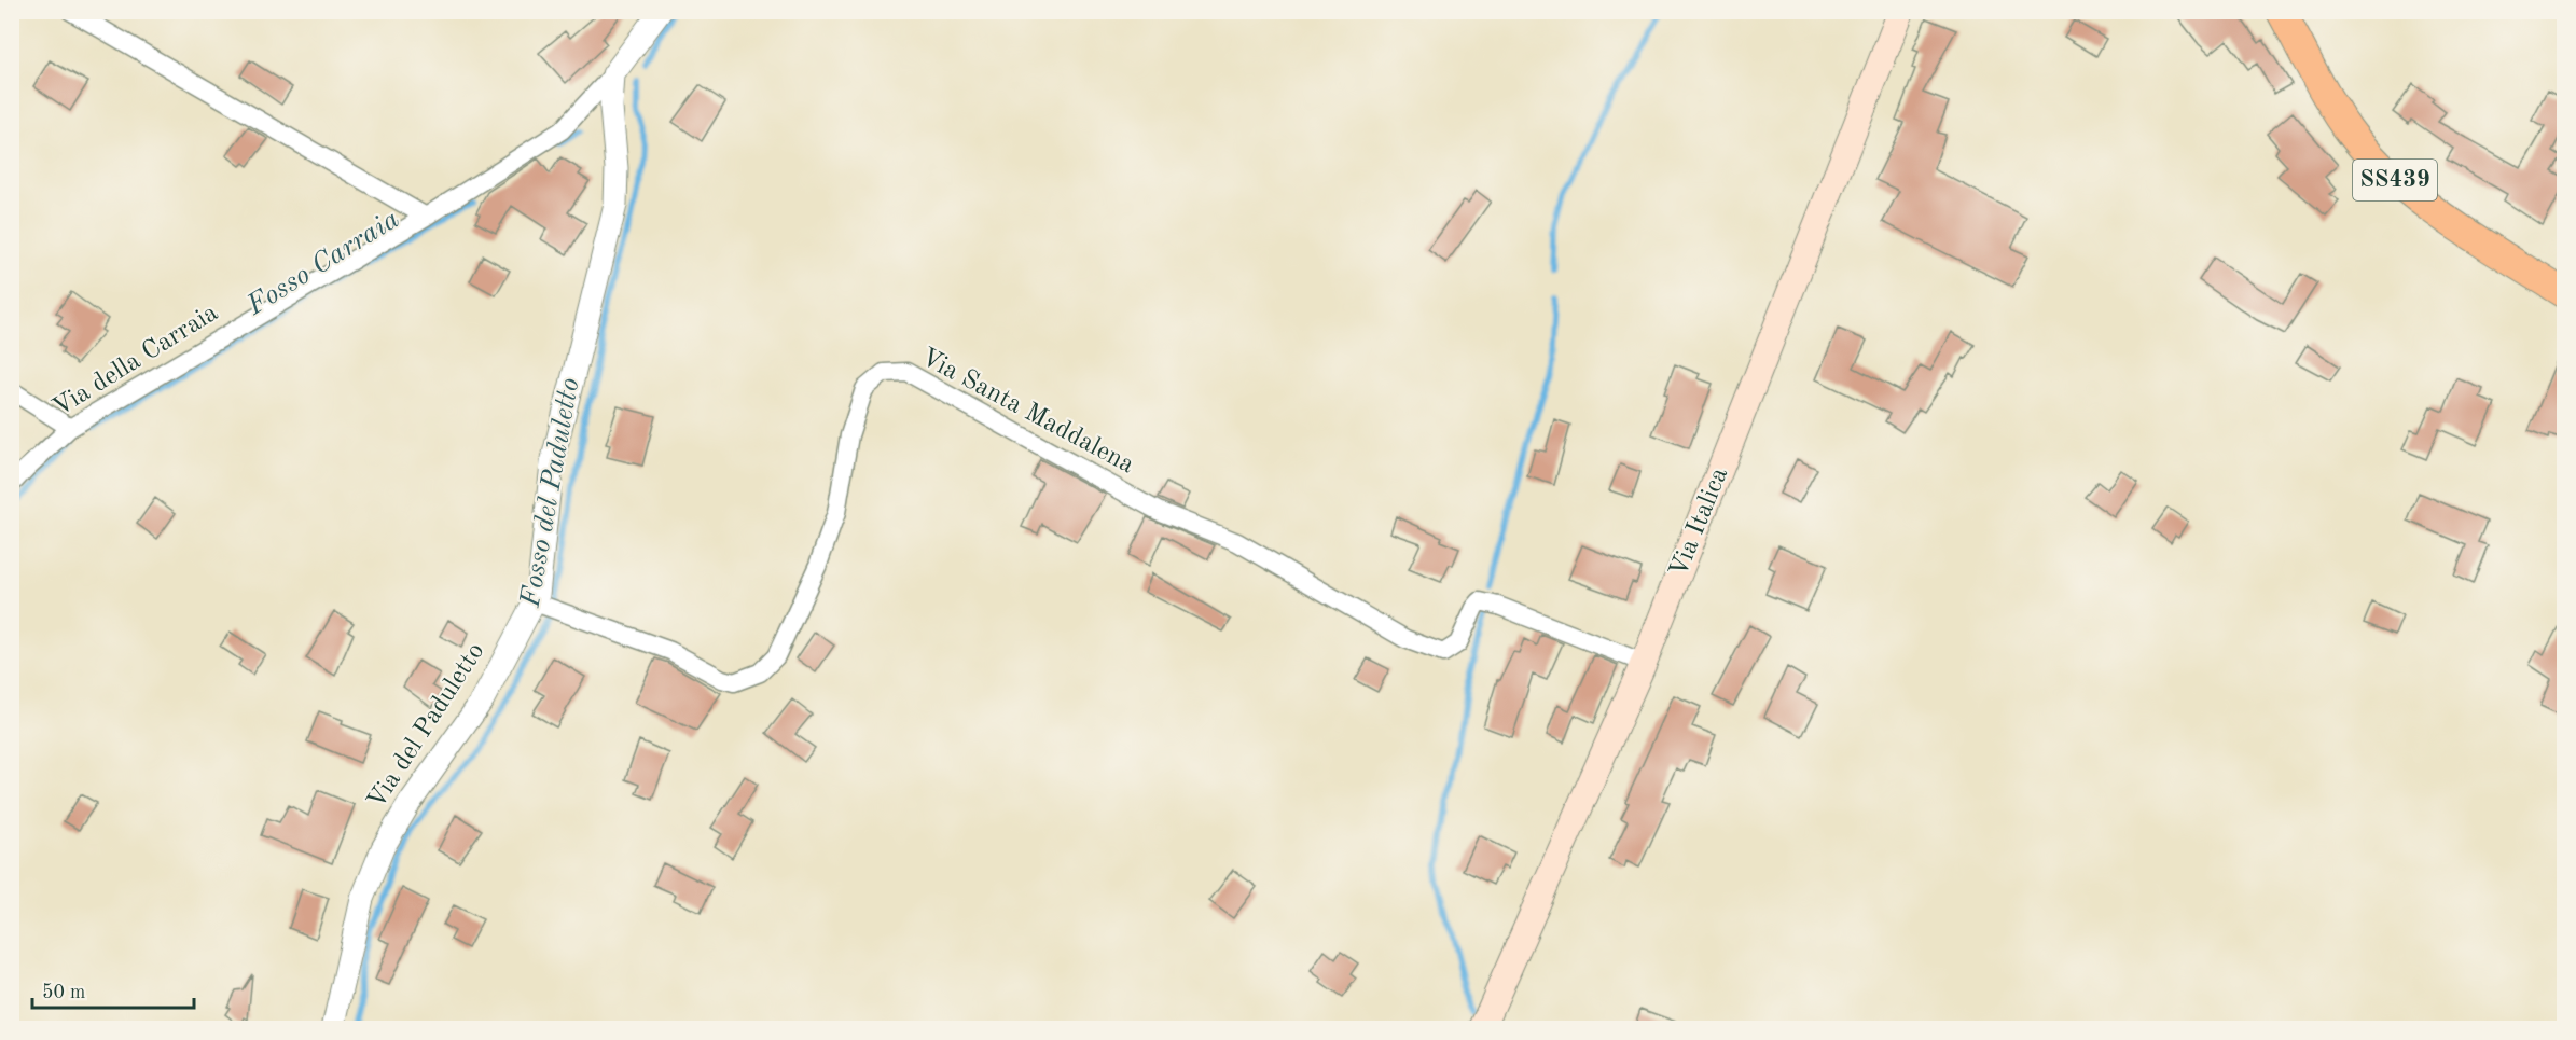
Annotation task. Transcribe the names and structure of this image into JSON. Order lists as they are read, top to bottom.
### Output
{
  "streets": {
    "main road": ["SS439", "Via Italica"],
    "street": ["Via della Carraia", "Via Santa Maddalena", "Via del Paduletto"]
  },
  "crossings": [
    ["Via della Carraia", "Via del Paduletto"],
    ["Via Santa Maddalena", "Via Italica"],
    ["Via Santa Maddalena", "Via del Paduletto"]
  ],
  "water": ["Fosso Carraia", "Fosso del Paduletto"],
  "scale_bar": "50 m"
}
